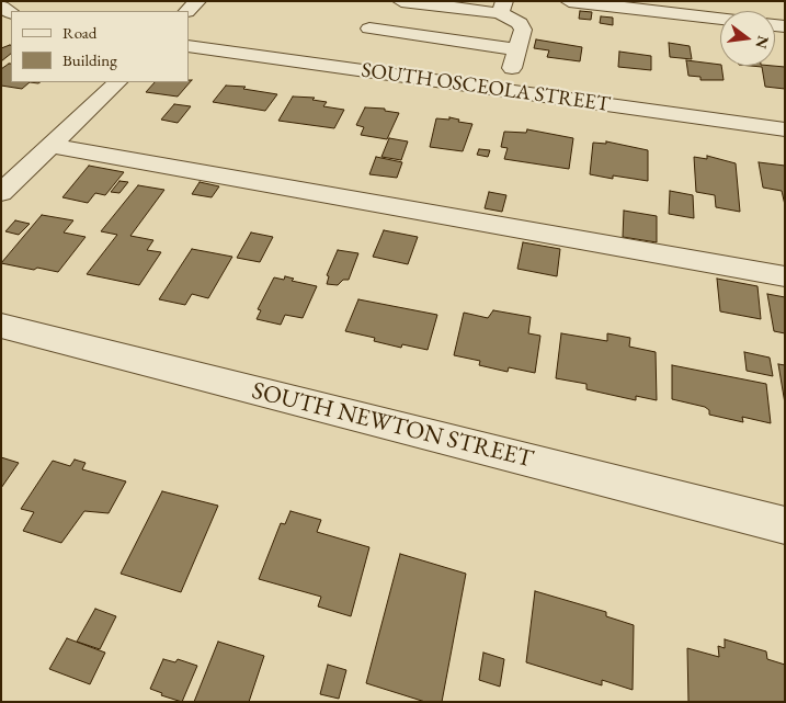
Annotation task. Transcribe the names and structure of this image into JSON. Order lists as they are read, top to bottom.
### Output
{
  "streets": {
    "street": ["SOUTH OSCEOLA STREET", "SOUTH NEWTON STREET"]
  },
  "legend": ["Road", "Building"],
  "north": "right"
}
